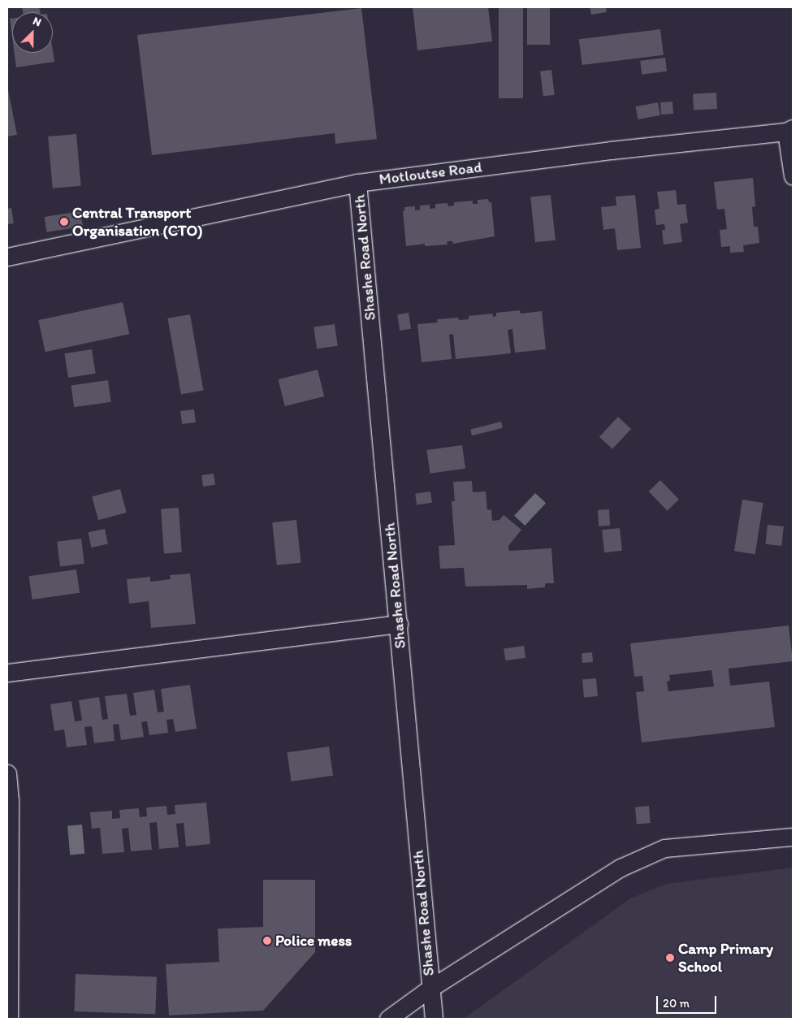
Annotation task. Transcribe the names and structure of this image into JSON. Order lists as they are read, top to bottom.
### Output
{
  "streets": {
    "street": ["Motloutse Road", "Shashe Road North"]
  },
  "crossings": [
    ["Motloutse Road", "Shashe Road North"]
  ],
  "places": ["Central Transport Organisation (CTO)", "Police mess", "Camp Primary School"],
  "scale_bar": "20 m",
  "north": "top right"
}
